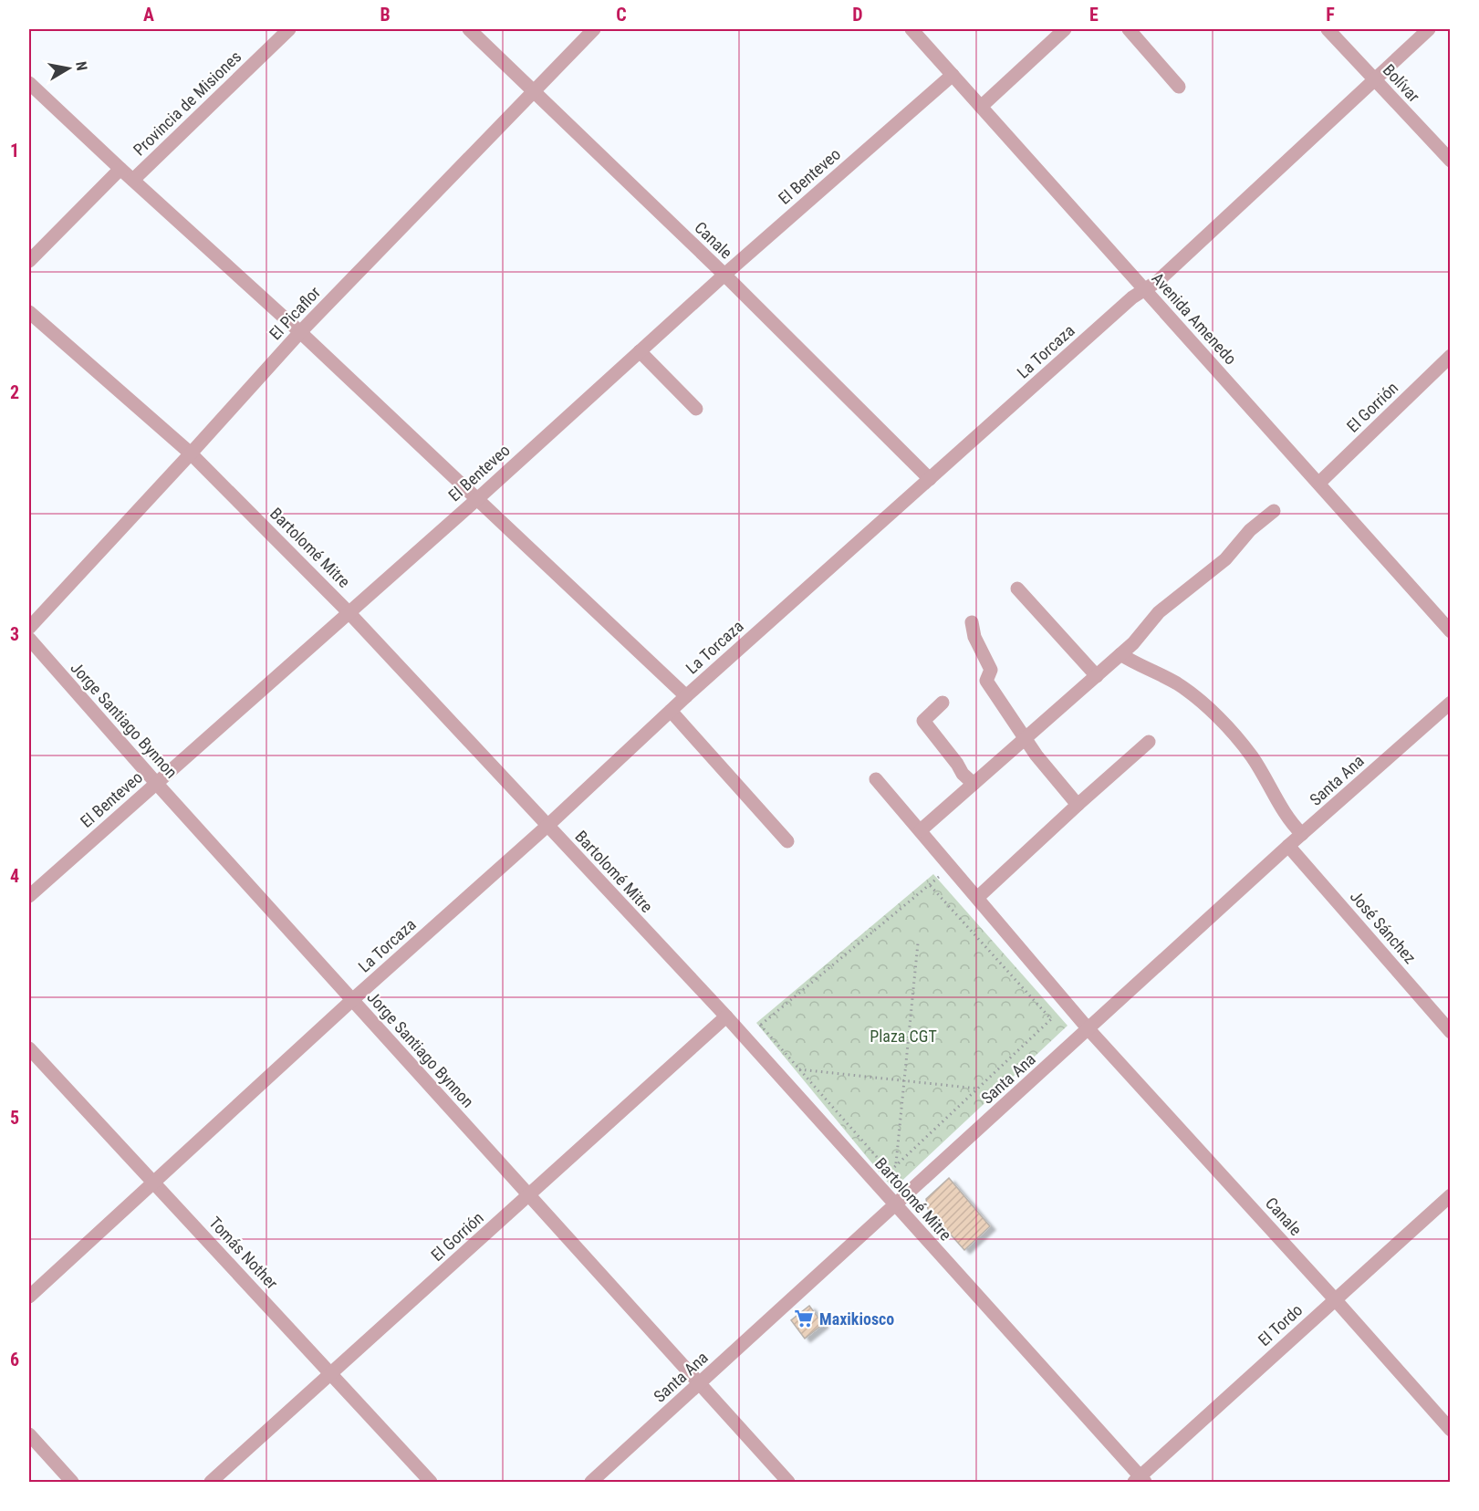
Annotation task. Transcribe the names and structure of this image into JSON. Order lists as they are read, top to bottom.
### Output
{
  "streets": {
    "street": [
      "Bolívar",
      "Provincia de Misiones",
      "El Benteveo",
      "Canale",
      "El Picaflor",
      "Avenida Amenedo",
      "La Torcaza",
      "El Gorrión",
      "Bartolomé Mitre",
      "Jorge Santiago Bynnon",
      "Santa Ana",
      "José Sánchez",
      "Tomás Nother",
      "El Tordo"
    ]
  },
  "crossings": [
    ["Bolívar", "La Torcaza"],
    ["El Benteveo", "Canale"],
    ["El Benteveo", "Avenida Amenedo"],
    ["El Benteveo", "Bartolomé Mitre"],
    ["El Benteveo", "Jorge Santiago Bynnon"],
    ["Canale", "El Picaflor"],
    ["Canale", "La Torcaza"],
    ["Canale", "Santa Ana"],
    ["Canale", "El Tordo"],
    ["El Picaflor", "Bartolomé Mitre"],
    ["Avenida Amenedo", "La Torcaza"],
    ["Avenida Amenedo", "El Gorrión"],
    ["La Torcaza", "Bartolomé Mitre"],
    ["La Torcaza", "Jorge Santiago Bynnon"],
    ["La Torcaza", "Tomás Nother"],
    ["El Gorrión", "Bartolomé Mitre"],
    ["El Gorrión", "Jorge Santiago Bynnon"],
    ["El Gorrión", "Tomás Nother"],
    ["Bartolomé Mitre", "Santa Ana"],
    ["Bartolomé Mitre", "El Tordo"],
    ["Jorge Santiago Bynnon", "Santa Ana"],
    ["Santa Ana", "José Sánchez"]
  ],
  "parks": ["Plaza CGT"],
  "places": {
    "supermarket": ["Maxikiosco"]
  },
  "north": "right",
  "grid": {
    "columns": [
      "A",
      "B",
      "C",
      "D",
      "E",
      "F"
    ],
    "rows": [
      "1",
      "2",
      "3",
      "4",
      "5",
      "6"
    ]
  }
}
